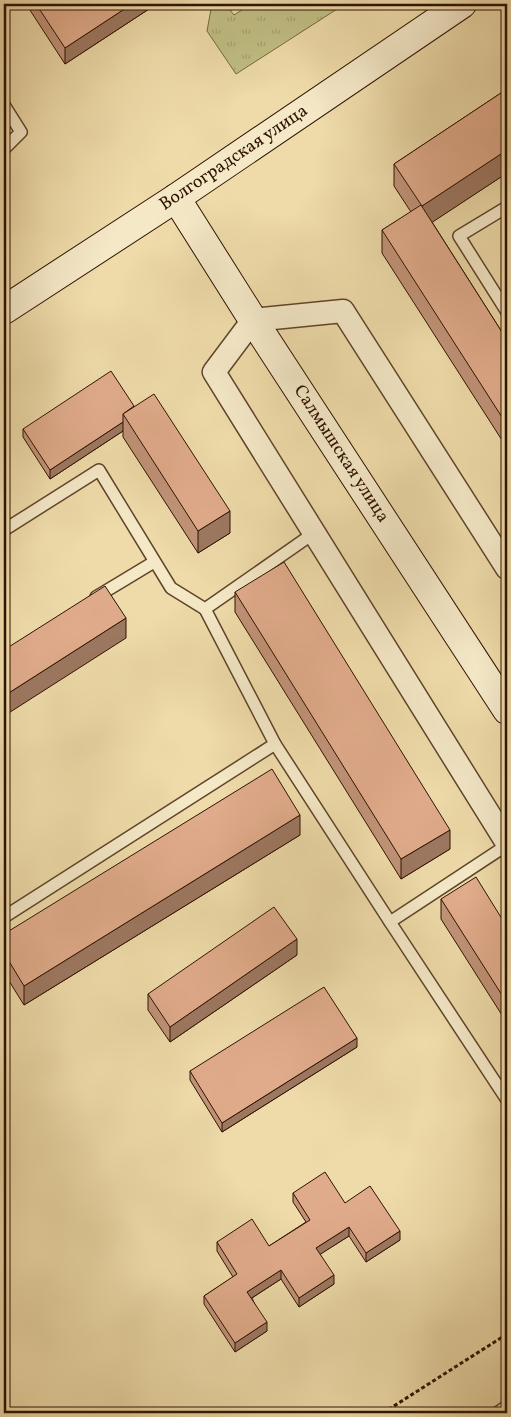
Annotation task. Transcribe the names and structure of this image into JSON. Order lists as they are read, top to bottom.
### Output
{
  "streets": {
    "main road": ["Волгоградская улица", "Салмышская улица"]
  },
  "crossings": [
    ["Волгоградская улица", "Салмышская улица"]
  ]
}
